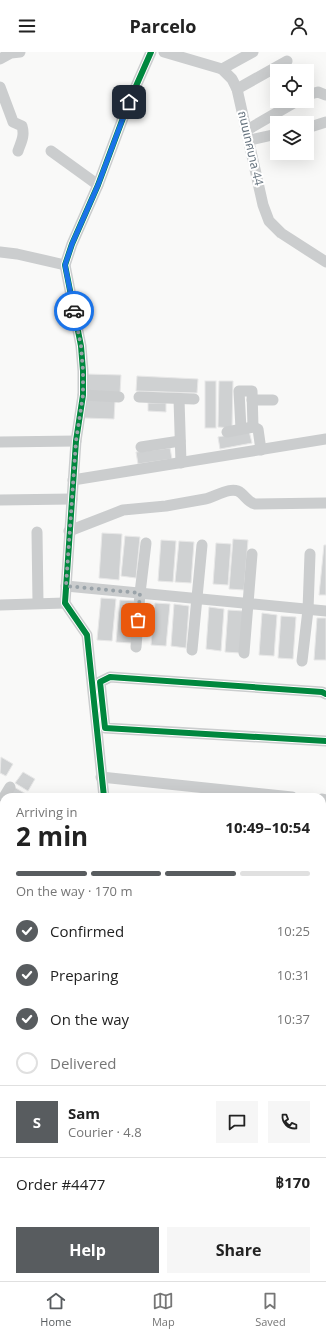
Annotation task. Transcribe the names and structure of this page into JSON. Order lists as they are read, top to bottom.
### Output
{
  "streets": {
    "street": ["ถนนเทศบาล 44"]
  },
  "page": {
    "header": "Parcelo",
    "heading": ["2 min", "Arriving in", "10:49–10:54"],
    "panel": [
      "Sam",
      "Courier · 4.8",
      "Order #4477",
      "฿170"
    ],
    "bar": "On the way · 170 m",
    "list": [
      ["Confirmed", "10:25"],
      ["Preparing", "10:31"],
      ["On the way", "10:37"],
      "Delivered"
    ],
    "round": "S",
    "buttons": ["Help", "Share"],
    "tabs": ["Home", "Map", "Saved"]
  }
}
